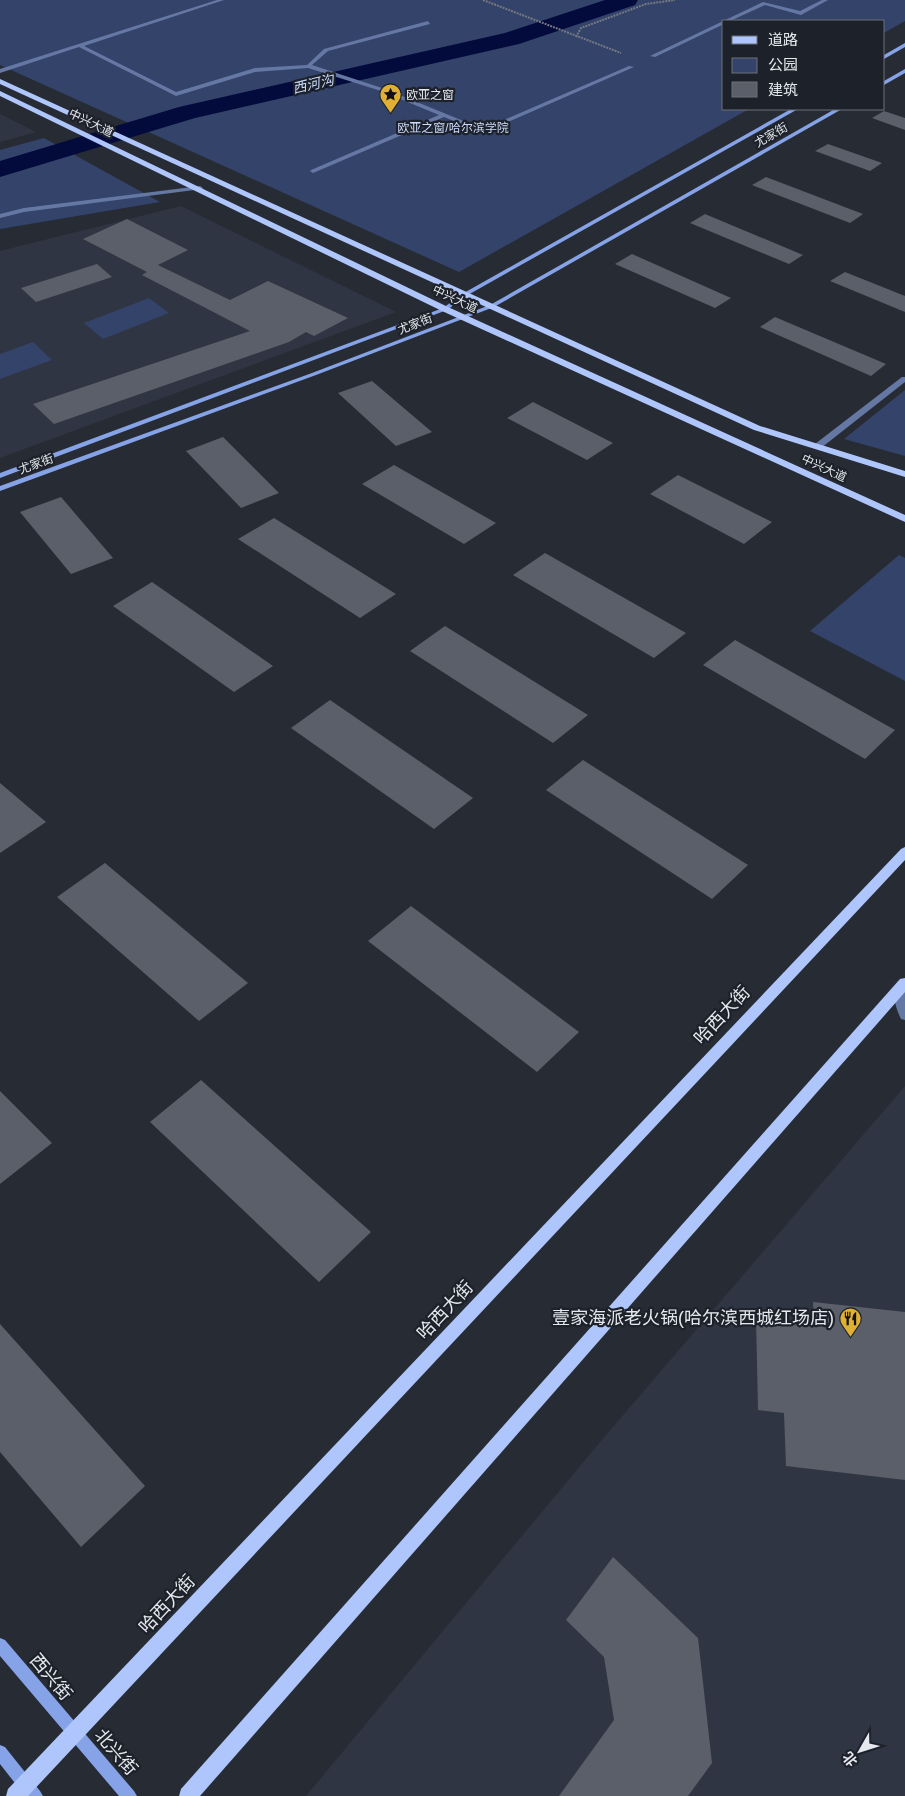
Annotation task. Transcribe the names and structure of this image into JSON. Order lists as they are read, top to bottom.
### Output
{
  "streets": {
    "main road": [
      "中兴大道",
      "尤家街",
      "哈西大街",
      "西兴街",
      "北兴街"
    ]
  },
  "crossings": [
    ["中兴大道", "尤家街"],
    ["哈西大街", "西兴街"],
    ["哈西大街", "北兴街"],
    ["西兴街", "北兴街"]
  ],
  "water": ["西河沟"],
  "parks": ["欧亚之窗/哈尔滨学院"],
  "places": {
    "place": ["欧亚之窗"],
    "restaurant": ["壹家海派老火锅(哈尔滨西城红场店)"]
  },
  "legend": ["道路", "公园", "建筑"],
  "north": "bottom left"
}
